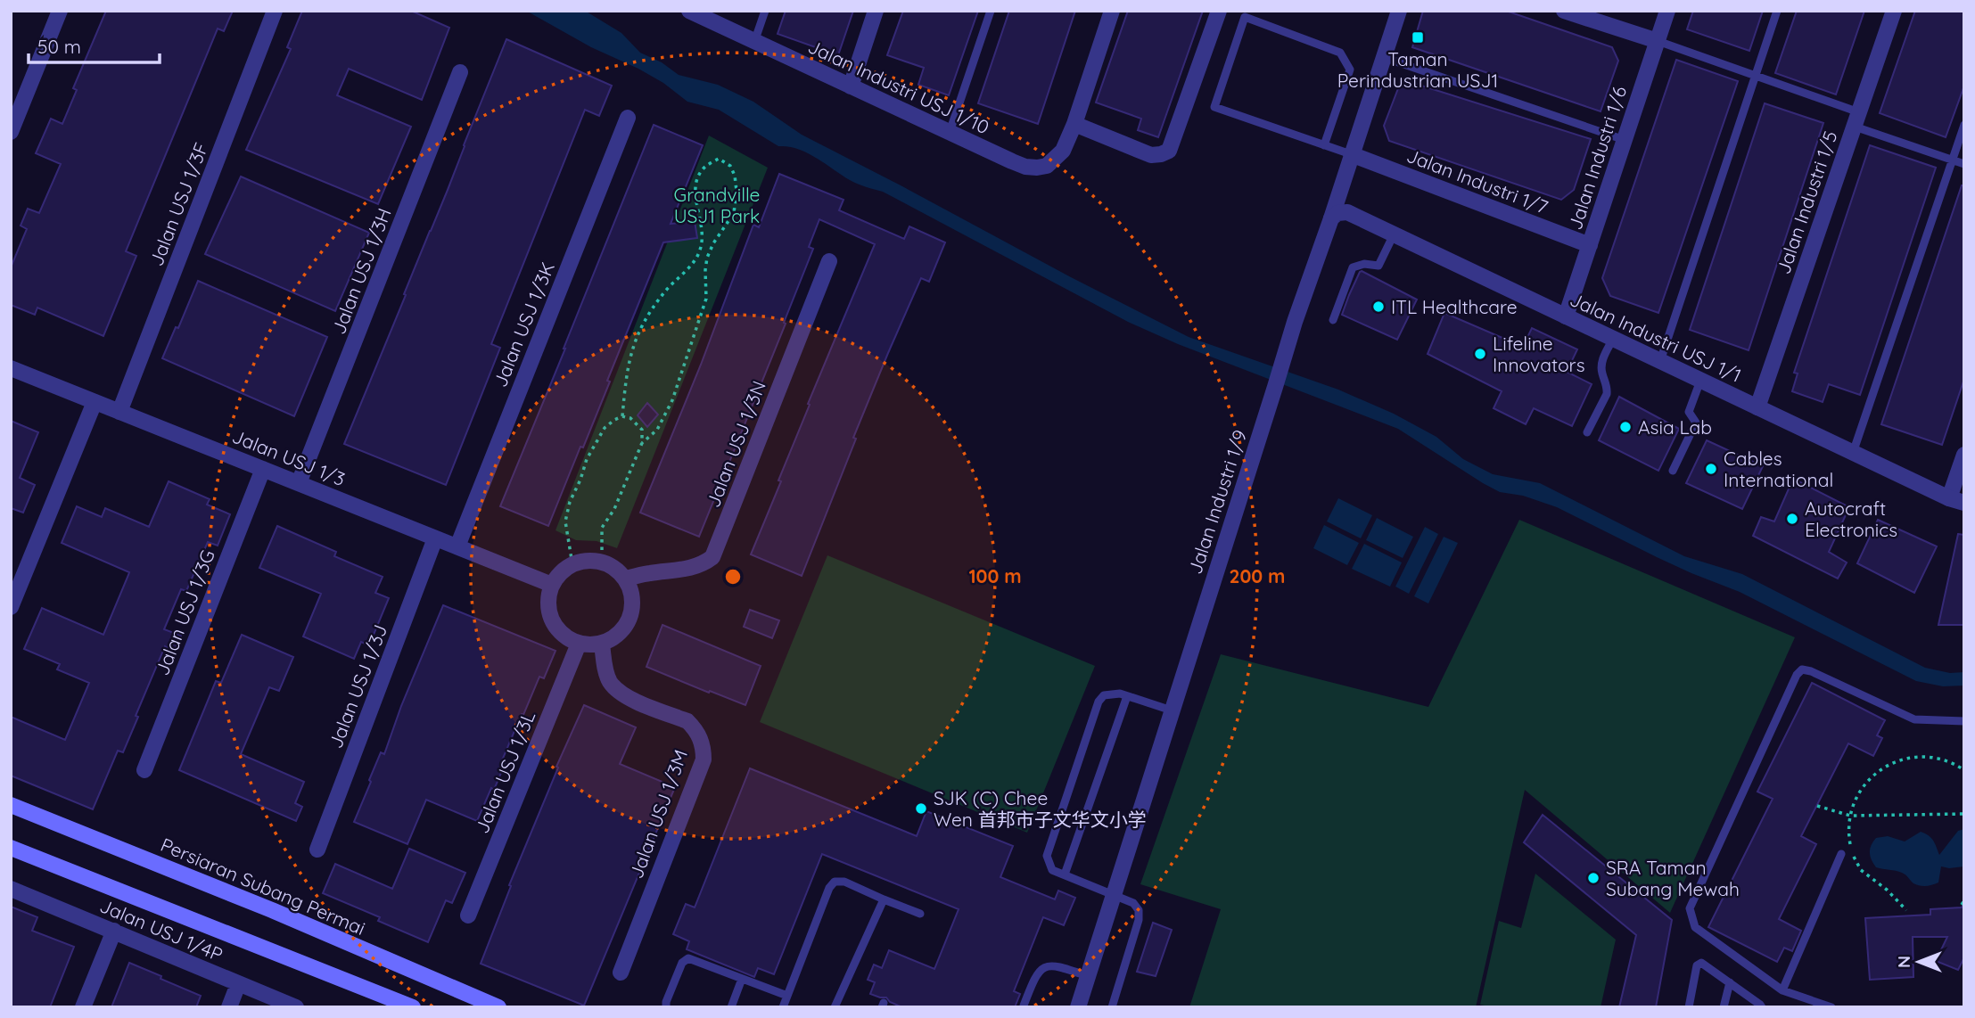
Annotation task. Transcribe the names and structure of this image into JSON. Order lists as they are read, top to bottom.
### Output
{
  "streets": {
    "main road": ["Persiaran Subang Permai"],
    "street": [
      "Jalan Industri USJ 1/10",
      "Jalan Industri 1/6",
      "Jalan Industri 1/7",
      "Jalan Industri 1/5",
      "Jalan USJ 1/3F",
      "Jalan USJ 1/3H",
      "Jalan USJ 1/3K",
      "Jalan Industri USJ 1/1",
      "Jalan USJ 1/3N",
      "Jalan USJ 1/3",
      "Jalan Industri 1/9",
      "Jalan USJ 1/3G",
      "Jalan USJ 1/3J",
      "Jalan USJ 1/3L",
      "Jalan USJ 1/3M",
      "Jalan USJ 1/4P"
    ]
  },
  "crossings": [
    ["Jalan Industri 1/6", "Jalan Industri 1/7"],
    ["Jalan Industri 1/6", "Jalan Industri USJ 1/1"],
    ["Jalan Industri 1/7", "Jalan Industri 1/9"],
    ["Jalan Industri 1/5", "Jalan Industri USJ 1/1"],
    ["Jalan USJ 1/3F", "Jalan USJ 1/3"],
    ["Jalan USJ 1/3H", "Jalan USJ 1/3"],
    ["Jalan USJ 1/3K", "Jalan USJ 1/3"],
    ["Jalan Industri USJ 1/1", "Jalan Industri 1/9"],
    ["Jalan USJ 1/3N", "Jalan USJ 1/3"],
    ["Jalan USJ 1/3N", "Jalan USJ 1/3L"],
    ["Jalan USJ 1/3N", "Jalan USJ 1/3M"],
    ["Jalan USJ 1/3", "Jalan USJ 1/3G"],
    ["Jalan USJ 1/3", "Jalan USJ 1/3J"],
    ["Jalan USJ 1/3", "Jalan USJ 1/3L"],
    ["Jalan USJ 1/3", "Jalan USJ 1/3M"],
    ["Jalan USJ 1/3L", "Jalan USJ 1/3M"]
  ],
  "parks": ["Grandville USJ1 Park"],
  "places": {
    "transit": ["Taman Perindustrian USJ1"],
    "other": [
      "ITL Healthcare",
      "Lifeline Innovators",
      "Asia Lab",
      "Cables International",
      "Autocraft Electronics",
      "SJK (C) Chee Wen 首邦市子文华文小学",
      "SRA Taman Subang Mewah"
    ]
  },
  "scale_bar": "50 m",
  "north": "left",
  "rings": ["100 m", "200 m"]
}
